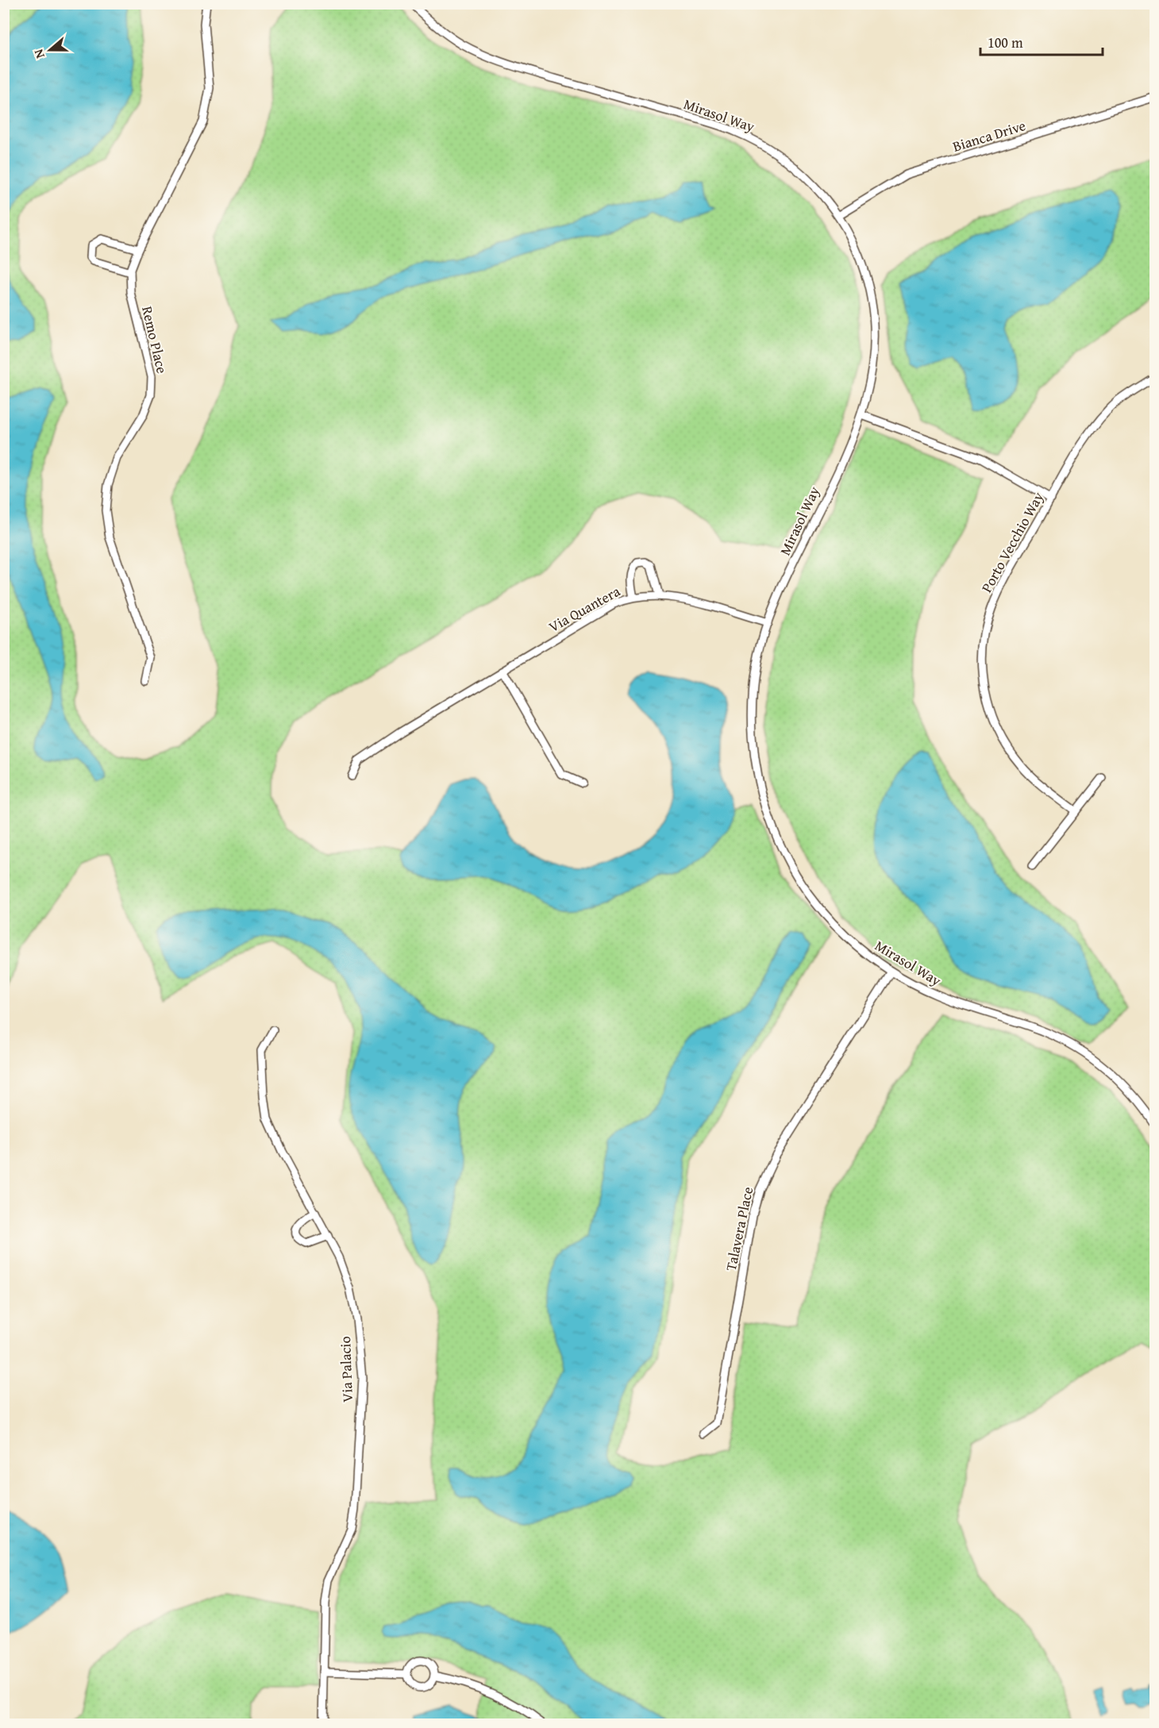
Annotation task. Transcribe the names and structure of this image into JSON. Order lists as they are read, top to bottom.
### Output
{
  "streets": {
    "street": [
      "Mirasol Way",
      "Bianca Drive",
      "Remo Place",
      "Porto Vecchio Way",
      "Via Quantera",
      "Talavera Place",
      "Via Palacio"
    ]
  },
  "crossings": [
    ["Mirasol Way", "Bianca Drive"],
    ["Mirasol Way", "Via Quantera"],
    ["Mirasol Way", "Talavera Place"]
  ],
  "scale_bar": "100 m",
  "north": "left"
}
